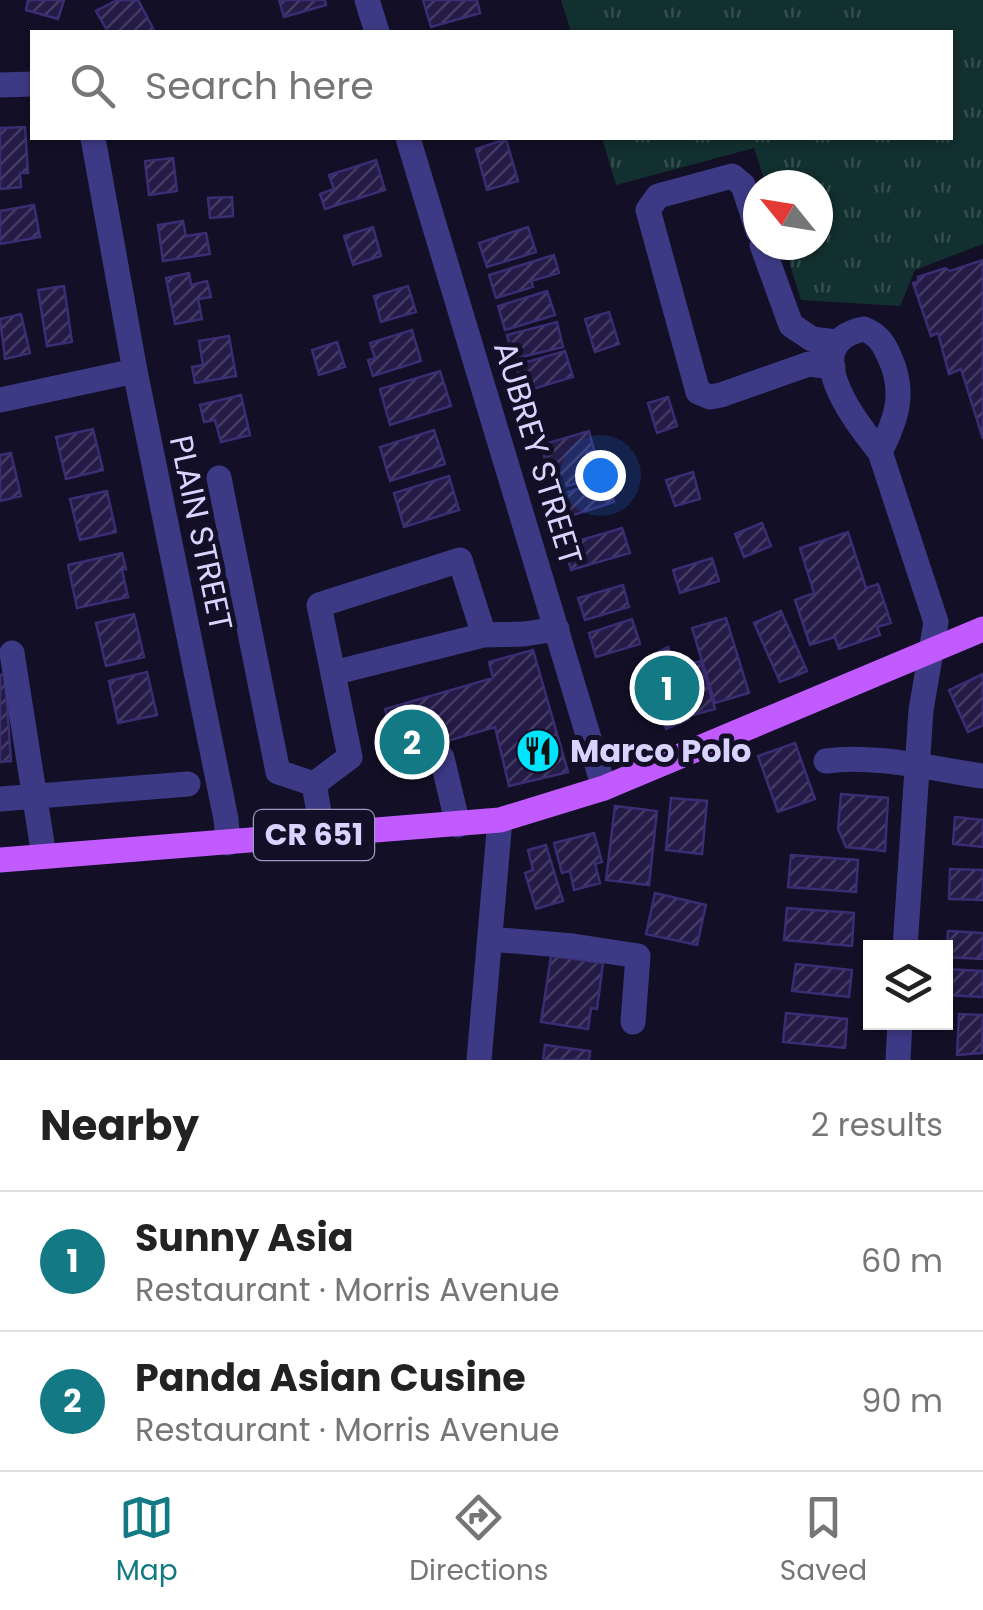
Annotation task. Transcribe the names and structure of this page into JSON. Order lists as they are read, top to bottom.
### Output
{
  "streets": {
    "main road": ["CR 651"],
    "street": ["AUBREY STREET", "PLAIN STREET"]
  },
  "crossings": [
    ["AUBREY STREET", "CR 651"],
    ["PLAIN STREET", "CR 651"]
  ],
  "places": {
    "restaurant": ["Marco Polo"]
  },
  "north": "top left",
  "page": {
    "search": "Search here",
    "pins": ["1", "2"],
    "heading": ["Nearby", "2 results"],
    "list": [
      {
        "mark": "1",
        "name": "Sunny Asia",
        "note": "Restaurant · Morris Avenue",
        "value": "60 m"
      },
      {
        "mark": "2",
        "name": "Panda Asian Cusine",
        "note": "Restaurant · Morris Avenue",
        "value": "90 m"
      }
    ],
    "nav": ["Map", "Directions", "Saved"]
  }
}
